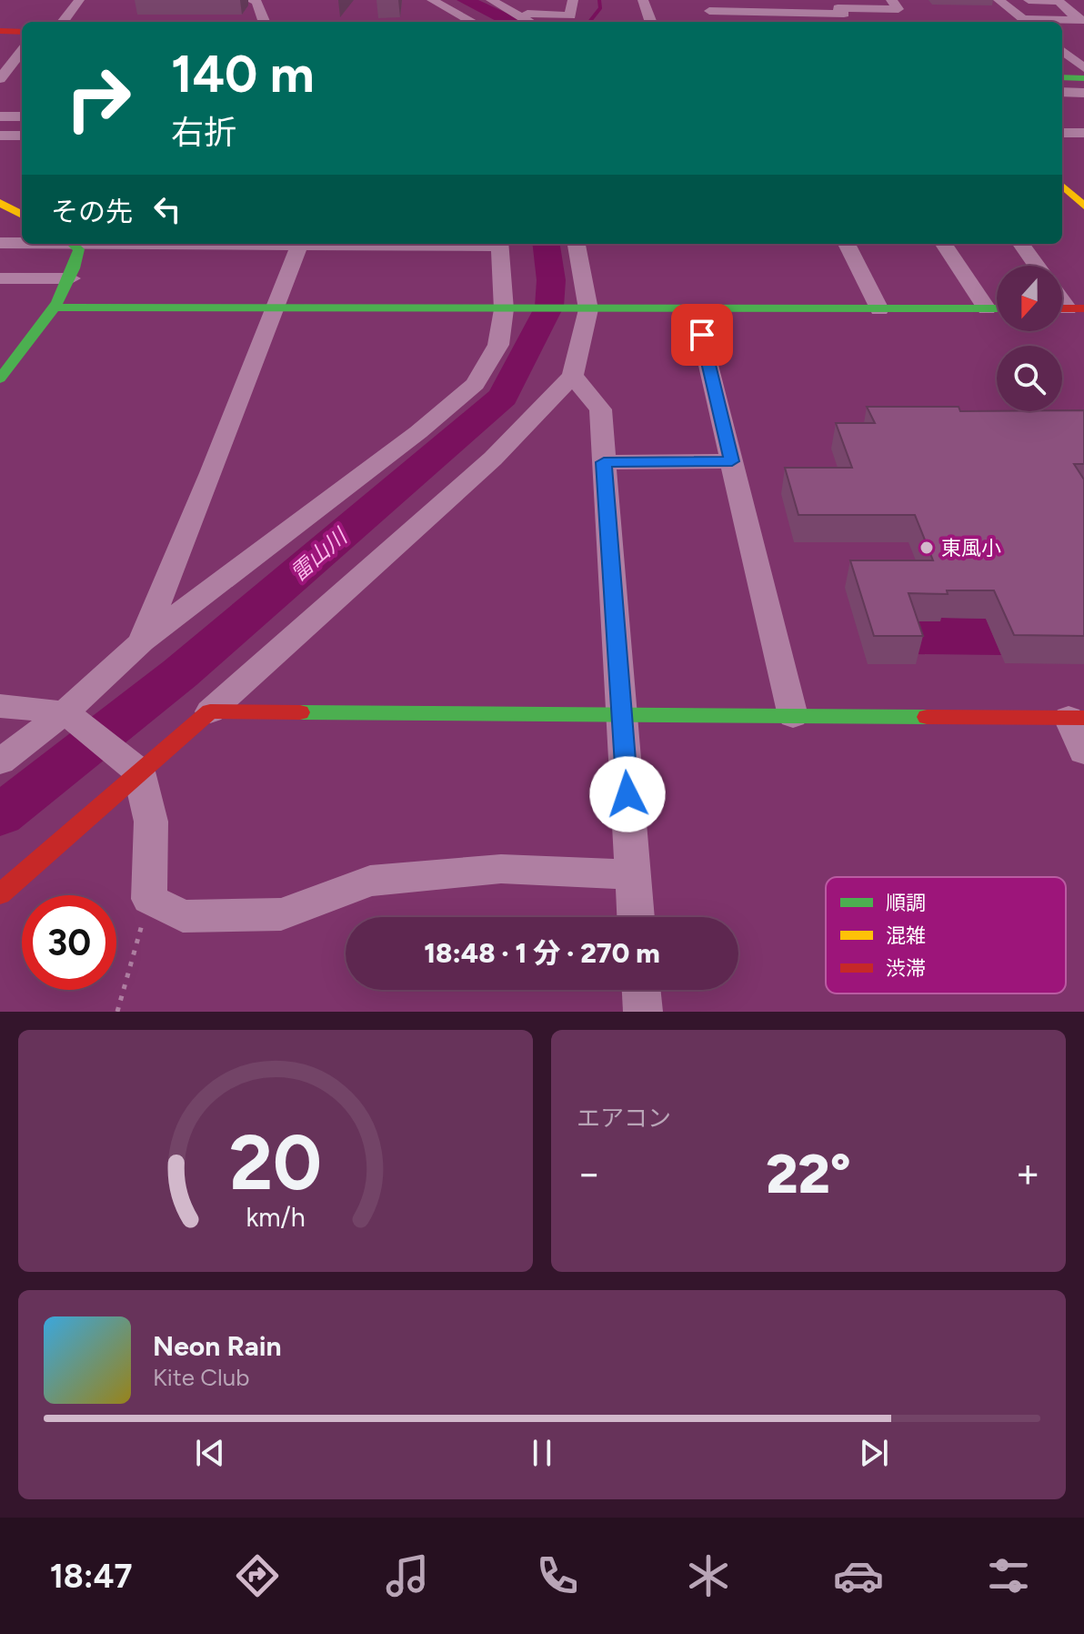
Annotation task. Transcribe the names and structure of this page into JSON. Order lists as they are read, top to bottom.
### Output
{
  "water": ["雷山川"],
  "places": ["東風小"],
  "legend": ["順調", "混雑", "渋滞"],
  "north": "bottom",
  "page": {
    "turn": ["140 m", "右折"],
    "then": "その先",
    "limit": "30",
    "trip": "18:48 · 1 分 · 270 m",
    "tile": "エアコン",
    "heat": ["−", "22°", "+"],
    "song": ["Neon Rain", "Kite Club"],
    "tabs": "18:47",
    "gauge": ["20", "km/h"]
  }
}
